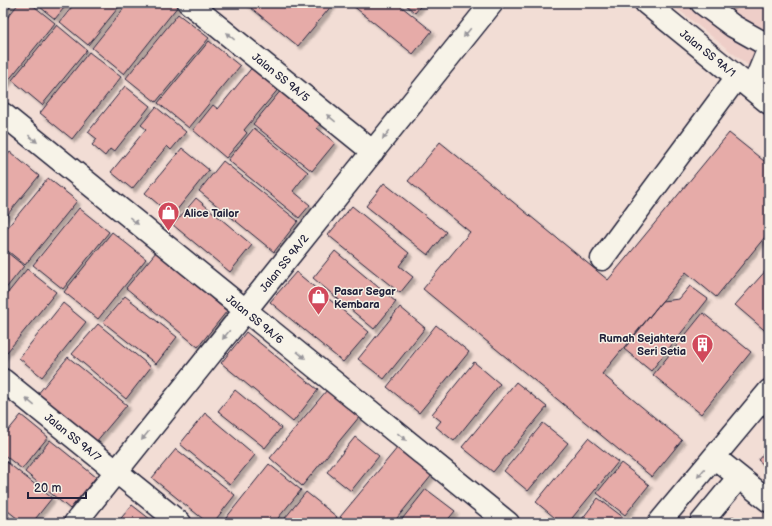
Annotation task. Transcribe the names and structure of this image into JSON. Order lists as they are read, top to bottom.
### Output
{
  "streets": {
    "street": [
      "Jalan SS 9A/1",
      "Jalan SS 9A/5",
      "Jalan SS 9A/2",
      "Jalan SS 9A/6",
      "Jalan SS 9A/7"
    ]
  },
  "crossings": [
    ["Jalan SS 9A/5", "Jalan SS 9A/2"],
    ["Jalan SS 9A/2", "Jalan SS 9A/6"],
    ["Jalan SS 9A/2", "Jalan SS 9A/7"]
  ],
  "one_way": [
    "Jalan SS 9A/5",
    "Jalan SS 9A/2",
    "Jalan SS 9A/6",
    "Jalan SS 9A/7"
  ],
  "places": {
    "shop": ["Alice Tailor", "Pasar Segar Kembara"],
    "building": ["Rumah Sejahtera Seri Setia"]
  },
  "scale_bar": "20 m"
}
